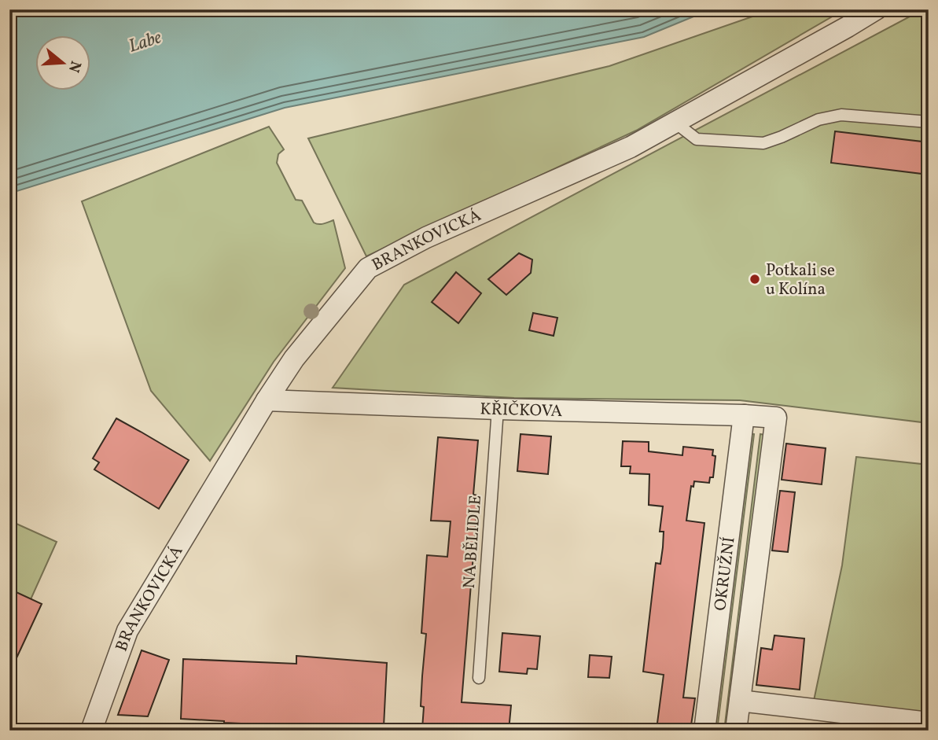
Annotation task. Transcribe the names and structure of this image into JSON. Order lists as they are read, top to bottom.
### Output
{
  "streets": {
    "street": ["BRANKOVICKÁ", "KŘIČKOVA", "OKRUŽNÍ"],
    "lane": ["NA BĚLIDLE"]
  },
  "crossings": [
    ["BRANKOVICKÁ", "KŘIČKOVA"],
    ["KŘIČKOVA", "NA BĚLIDLE"],
    ["KŘIČKOVA", "OKRUŽNÍ"]
  ],
  "water": ["Labe"],
  "places": ["Potkali se u Kolína"],
  "north": "right"
}
